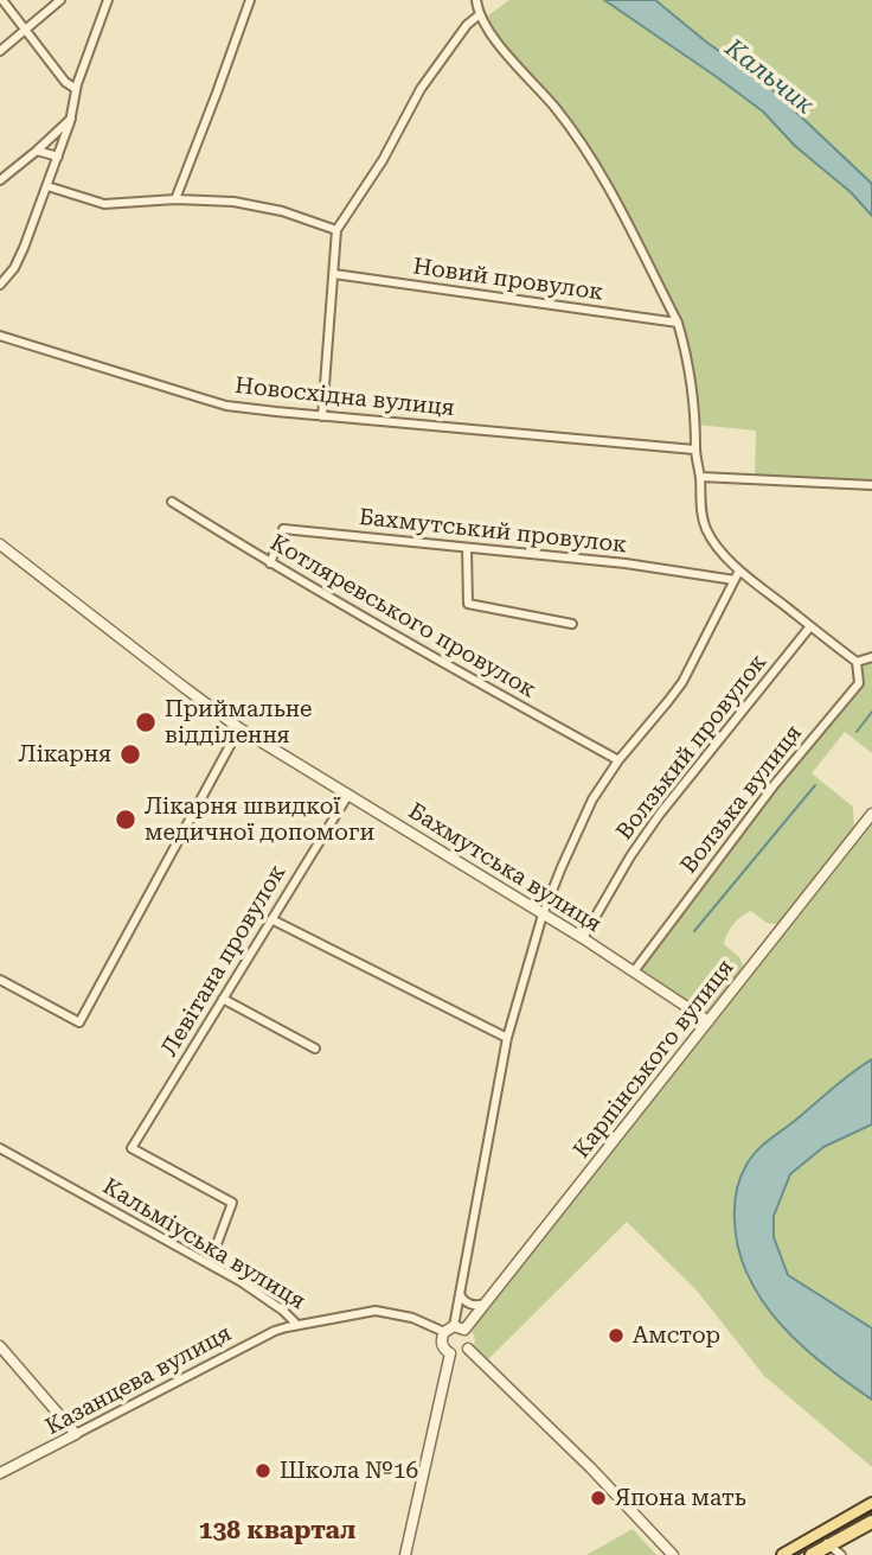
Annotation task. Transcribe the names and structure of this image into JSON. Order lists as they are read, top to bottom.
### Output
{
  "streets": {
    "street": [
      "Новий провулок",
      "Новосхідна вулиця",
      "Бахмутський провулок",
      "Котляревського провулок",
      "Волзький провулок",
      "Волзька вулиця",
      "Бахмутська вулиця",
      "Левітана провулок",
      "Карпінського вулиця",
      "Кальміуська вулиця",
      "Казанцева вулиця"
    ]
  },
  "crossings": [
    ["Бахмутський провулок", "Котляревського провулок"],
    ["Волзький провулок", "Бахмутська вулиця"],
    ["Волзька вулиця", "Бахмутська вулиця"],
    ["Бахмутська вулиця", "Левітана провулок"],
    ["Бахмутська вулиця", "Карпінського вулиця"],
    ["Левітана провулок", "Кальміуська вулиця"],
    ["Карпінського вулиця", "Кальміуська вулиця"],
    ["Кальміуська вулиця", "Казанцева вулиця"]
  ],
  "districts": ["138 квартал"],
  "water": ["Кальчик"],
  "places": [
    "Приймальне відділення",
    "Лікарня",
    "Лікарня швидкої медичної допомоги",
    "Амстор",
    "Школа №16",
    "Япона мать"
  ]
}
